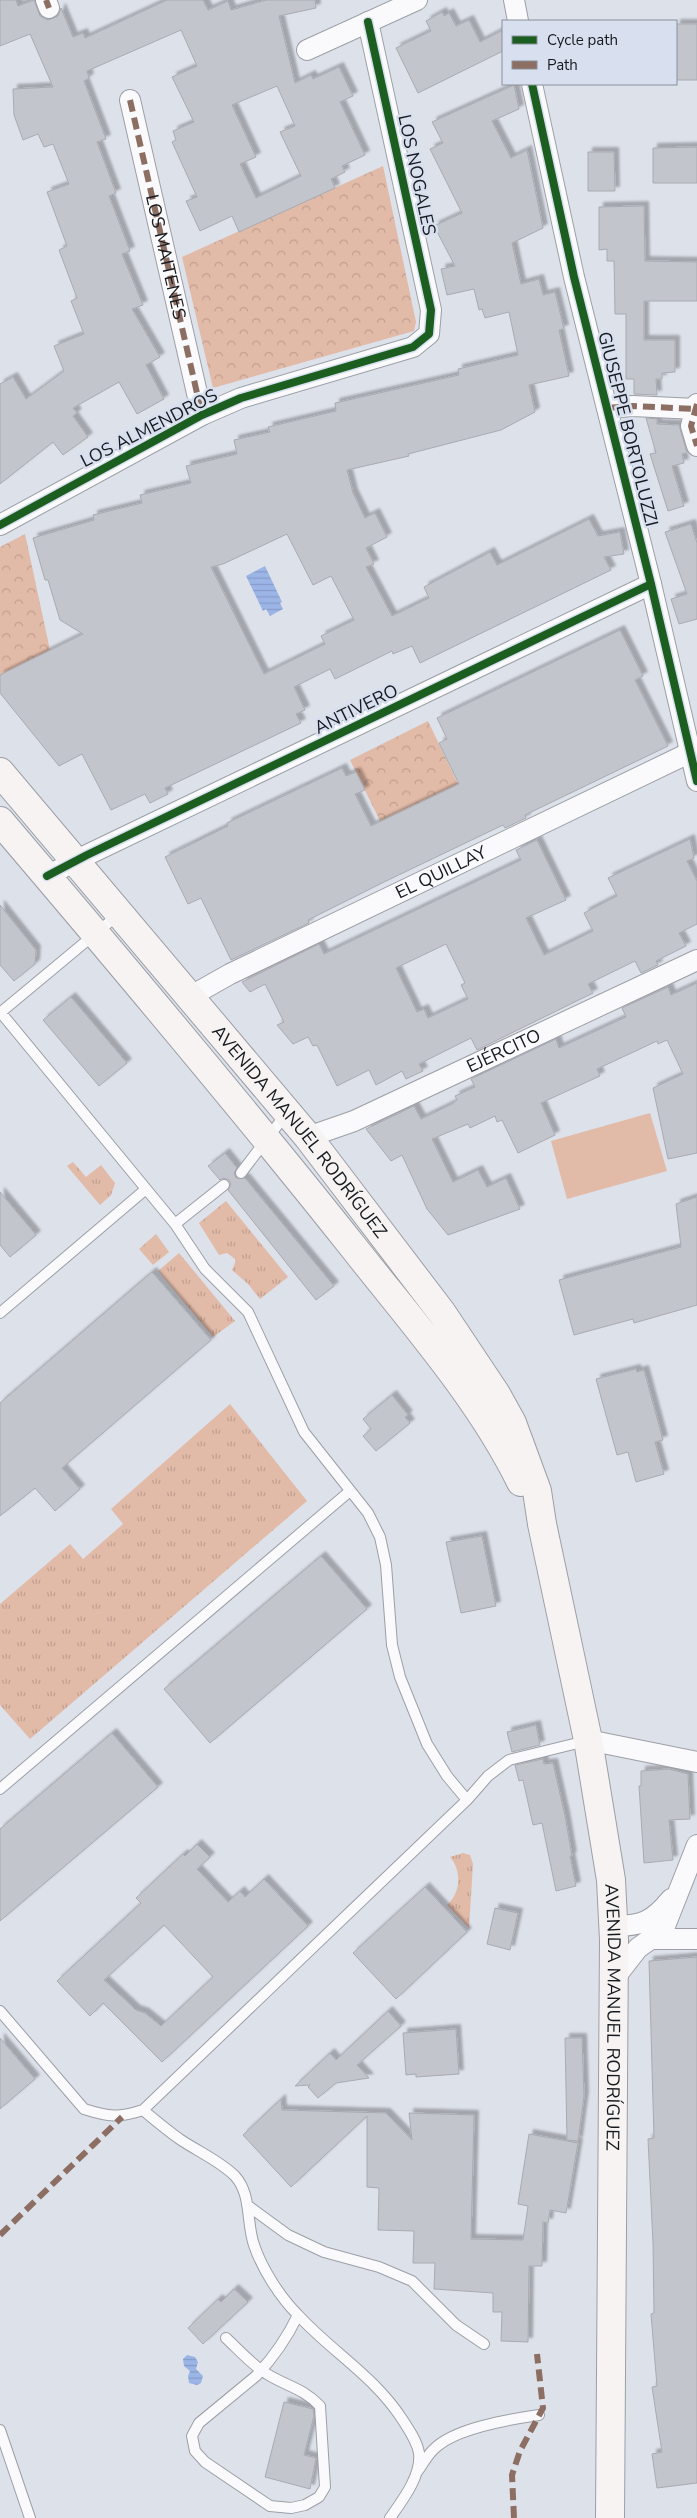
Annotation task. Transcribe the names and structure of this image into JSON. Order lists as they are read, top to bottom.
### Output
{
  "streets": {
    "main road": ["AVENIDA MANUEL RODRÍGUEZ"],
    "street": [
      "LOS NOGALES",
      "LOS MAITENES",
      "LOS ALMENDROS",
      "GIUSEPPE BORTOLUZZI",
      "ANTIVERO",
      "EL QUILLAY",
      "EJÉRCITO"
    ]
  },
  "crossings": [
    ["LOS NOGALES", "LOS ALMENDROS"],
    ["LOS MAITENES", "LOS ALMENDROS"],
    ["GIUSEPPE BORTOLUZZI", "ANTIVERO"],
    ["GIUSEPPE BORTOLUZZI", "EL QUILLAY"],
    ["ANTIVERO", "AVENIDA MANUEL RODRÍGUEZ"],
    ["EL QUILLAY", "AVENIDA MANUEL RODRÍGUEZ"],
    ["EJÉRCITO", "AVENIDA MANUEL RODRÍGUEZ"]
  ],
  "legend": ["Cycle path", "Path"]
}
